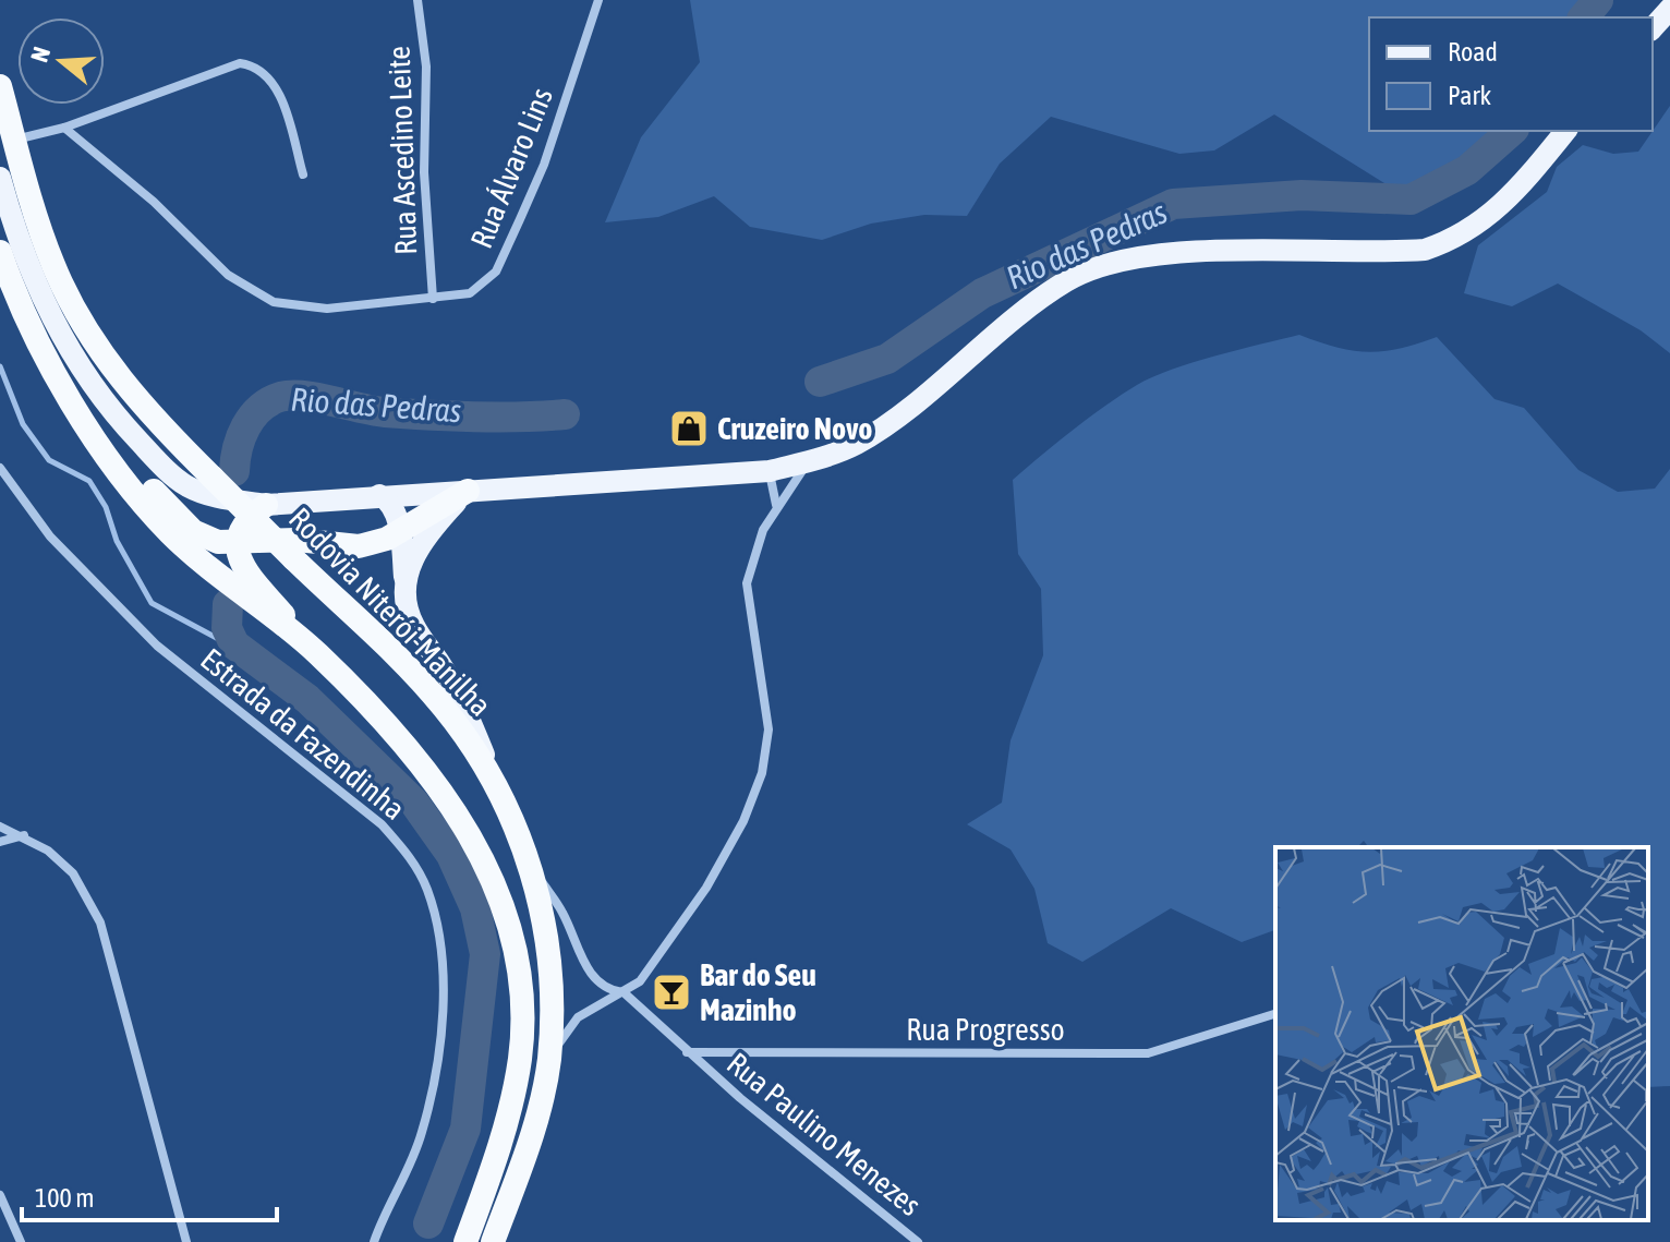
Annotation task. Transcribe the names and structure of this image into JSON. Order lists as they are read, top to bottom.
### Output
{
  "streets": {
    "highway": ["Rodovia Niterói-Manilha"],
    "street": [
      "Rua Ascedino Leite",
      "Rua Álvaro Lins",
      "Estrada da Fazendinha",
      "Rua Progresso",
      "Rua Paulino Menezes"
    ]
  },
  "crossings": [
    ["Rua Ascedino Leite", "Rua Álvaro Lins"],
    ["Rodovia Niterói-Manilha", "Rua Paulino Menezes"],
    ["Rua Progresso", "Rua Paulino Menezes"]
  ],
  "water": ["Rio das Pedras"],
  "places": {
    "shop": ["Cruzeiro Novo"],
    "bar": ["Bar do Seu Mazinho"]
  },
  "legend": ["Road", "Park"],
  "scale_bar": "100 m",
  "north": "left"
}
